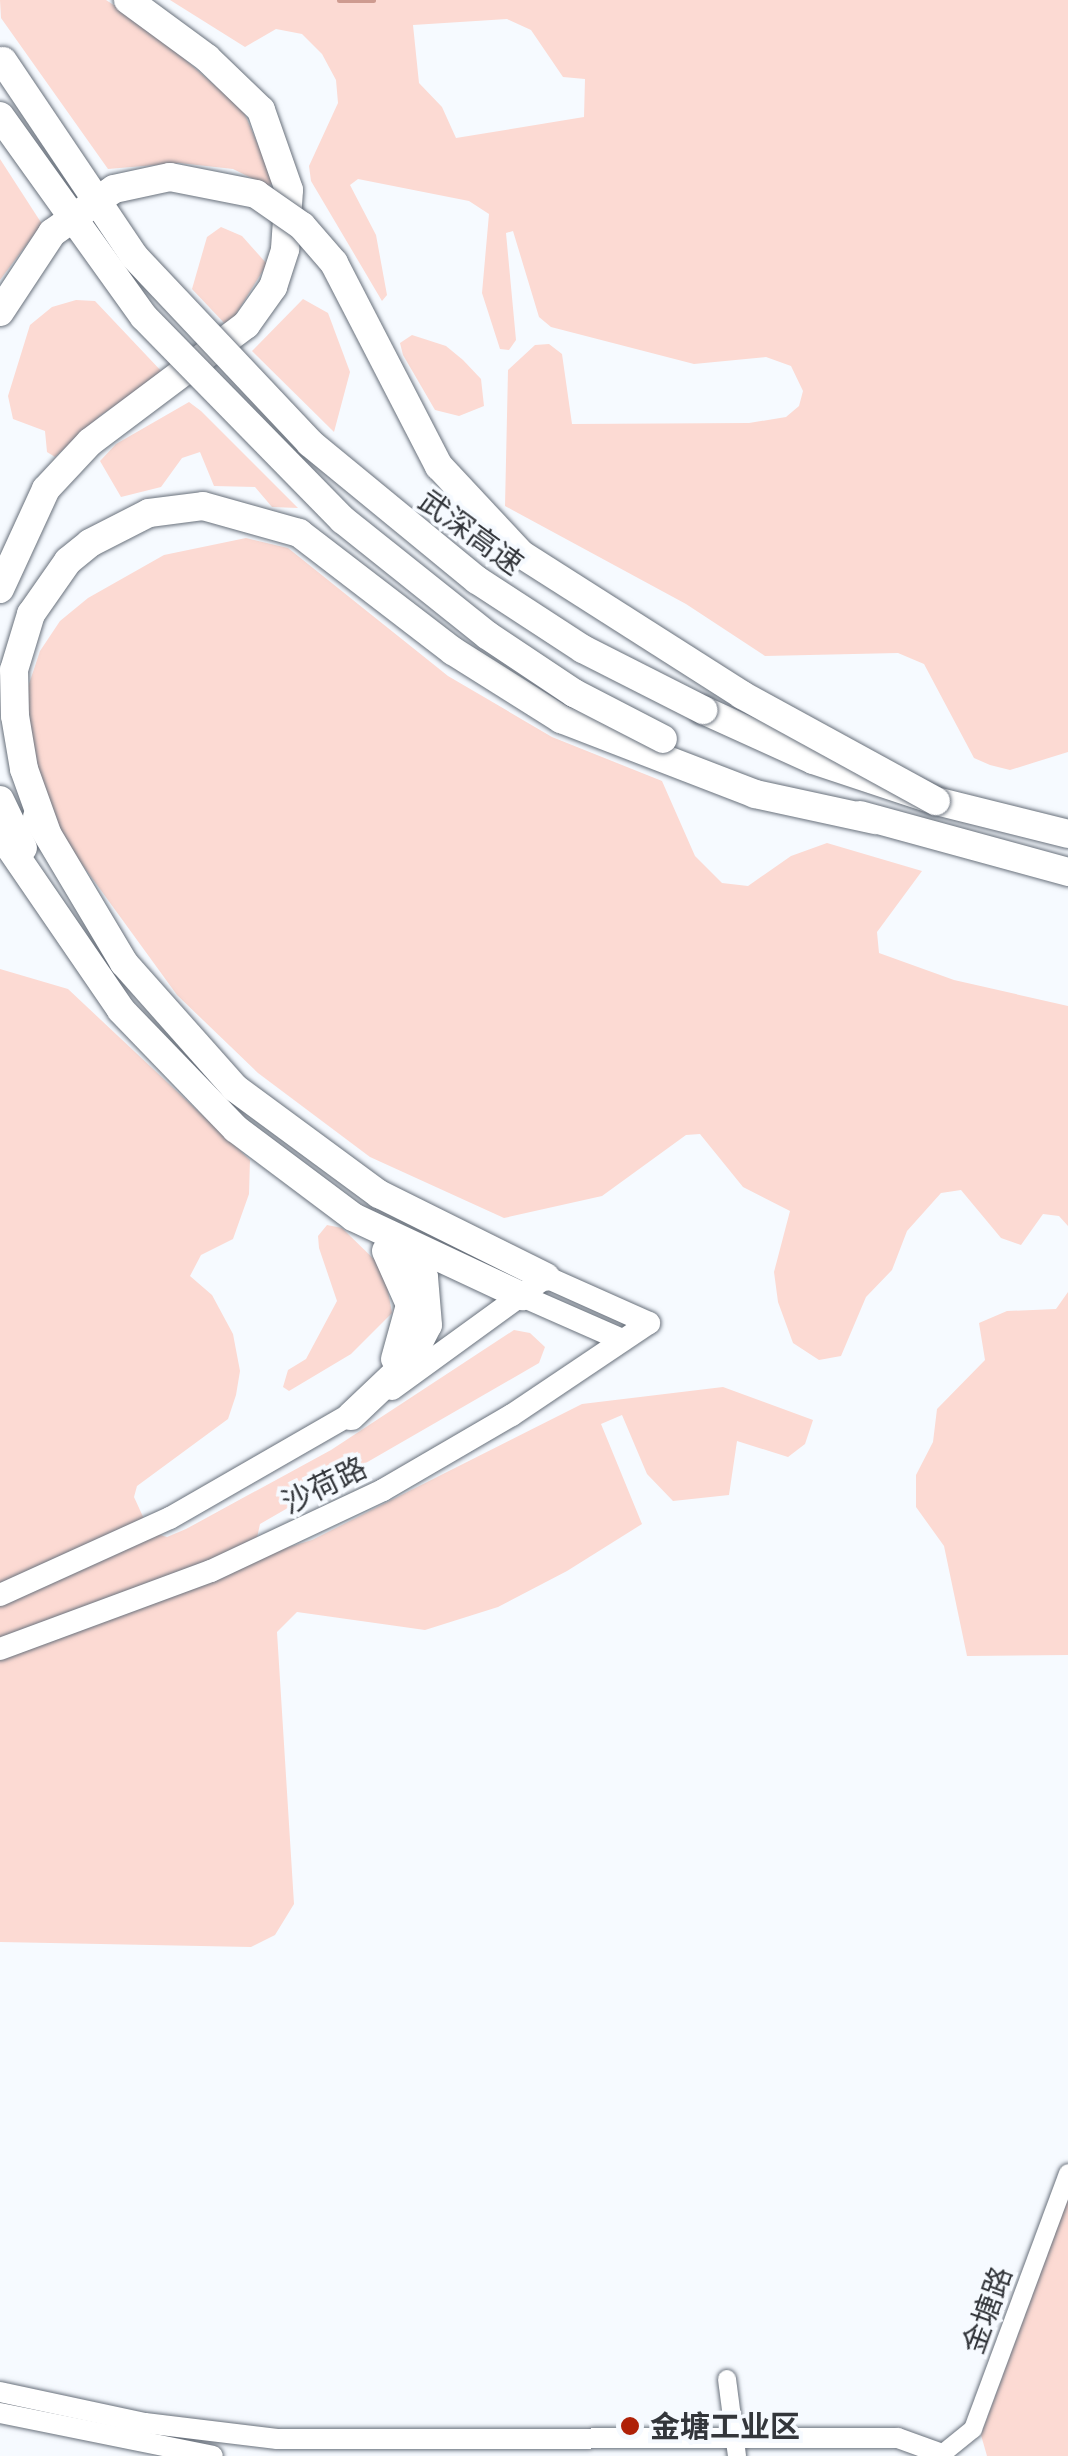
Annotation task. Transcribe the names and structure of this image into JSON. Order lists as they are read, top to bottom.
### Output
{
  "streets": {
    "highway": ["武深高速"],
    "main road": ["沙荷路"],
    "street": ["金塘路"]
  },
  "places": ["金塘工业区"]
}
